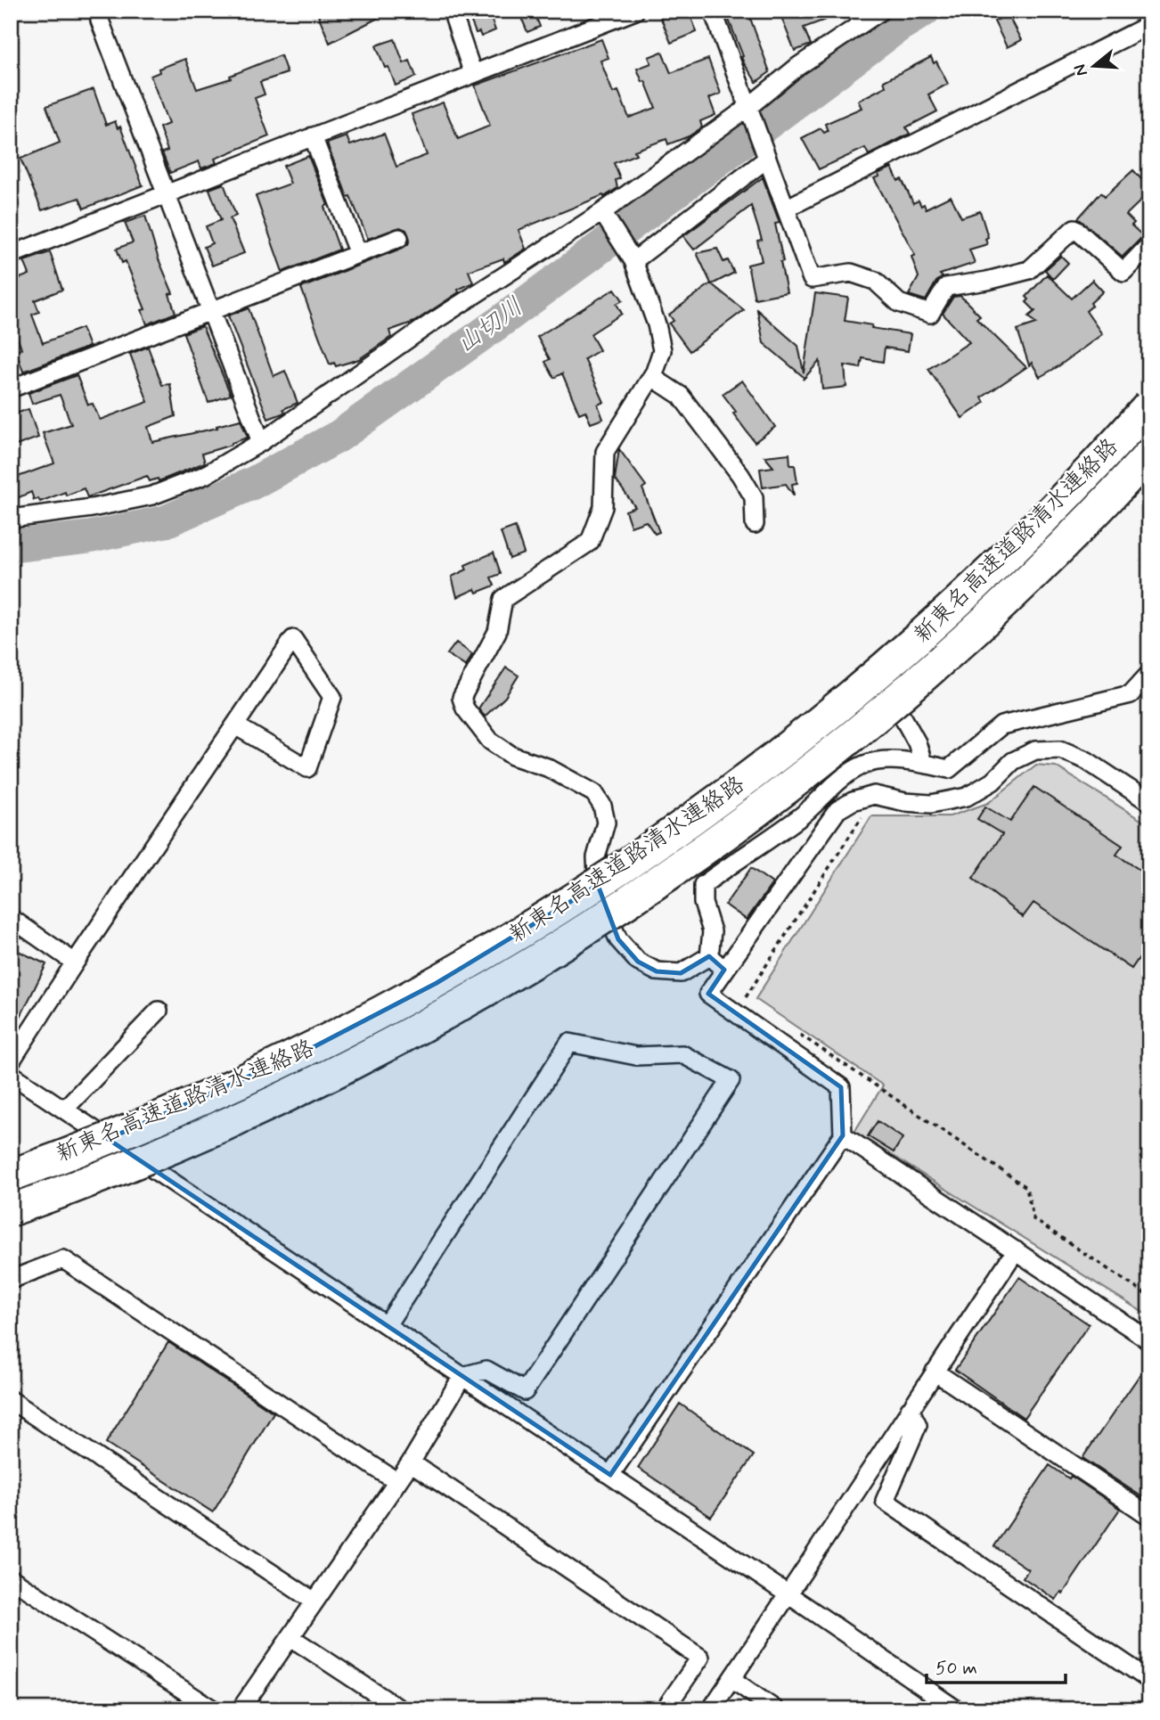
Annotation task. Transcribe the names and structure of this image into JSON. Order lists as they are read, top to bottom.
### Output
{
  "streets": {
    "highway": ["新東名高速道路清水連絡路"]
  },
  "water": ["山切川"],
  "scale_bar": "50 m",
  "north": "left"
}
